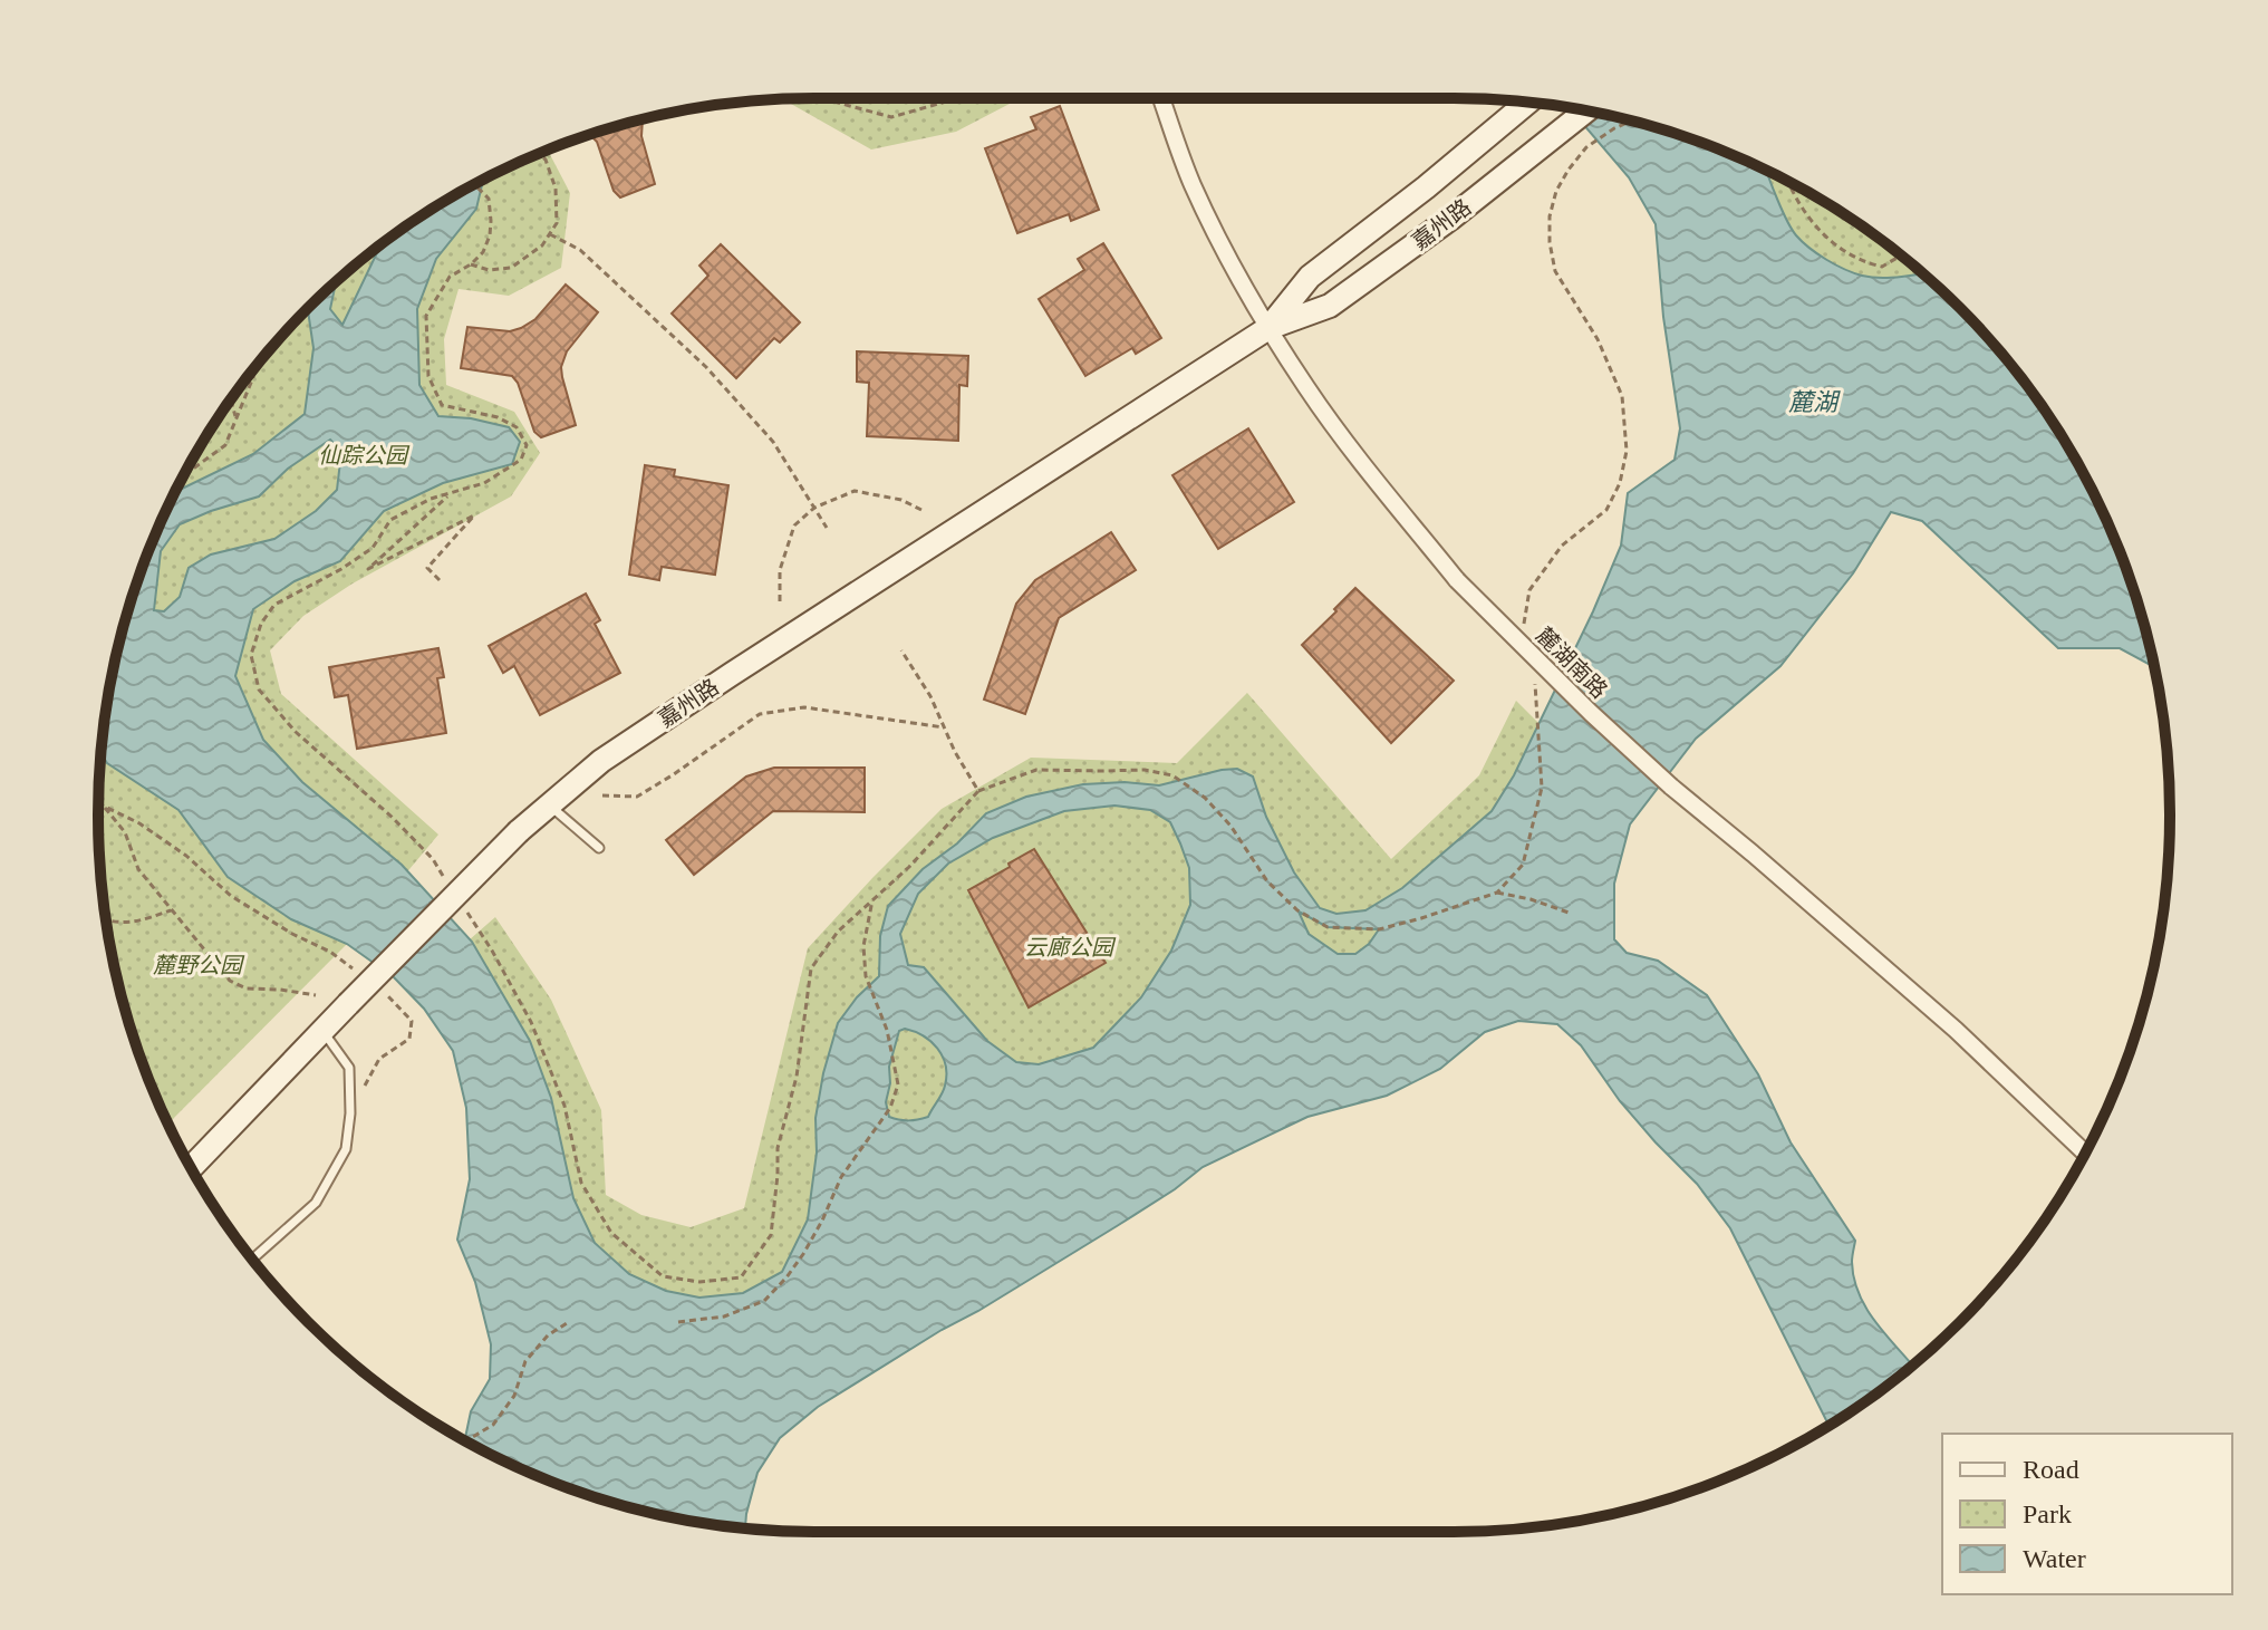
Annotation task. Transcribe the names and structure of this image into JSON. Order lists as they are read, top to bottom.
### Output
{
  "streets": {
    "street": ["嘉州路", "麓湖南路"]
  },
  "crossings": [
    ["嘉州路", "麓湖南路"]
  ],
  "water": ["麓湖"],
  "parks": ["仙踪公园", "云廊公园", "麓野公园"],
  "legend": ["Road", "Park", "Water"]
}
